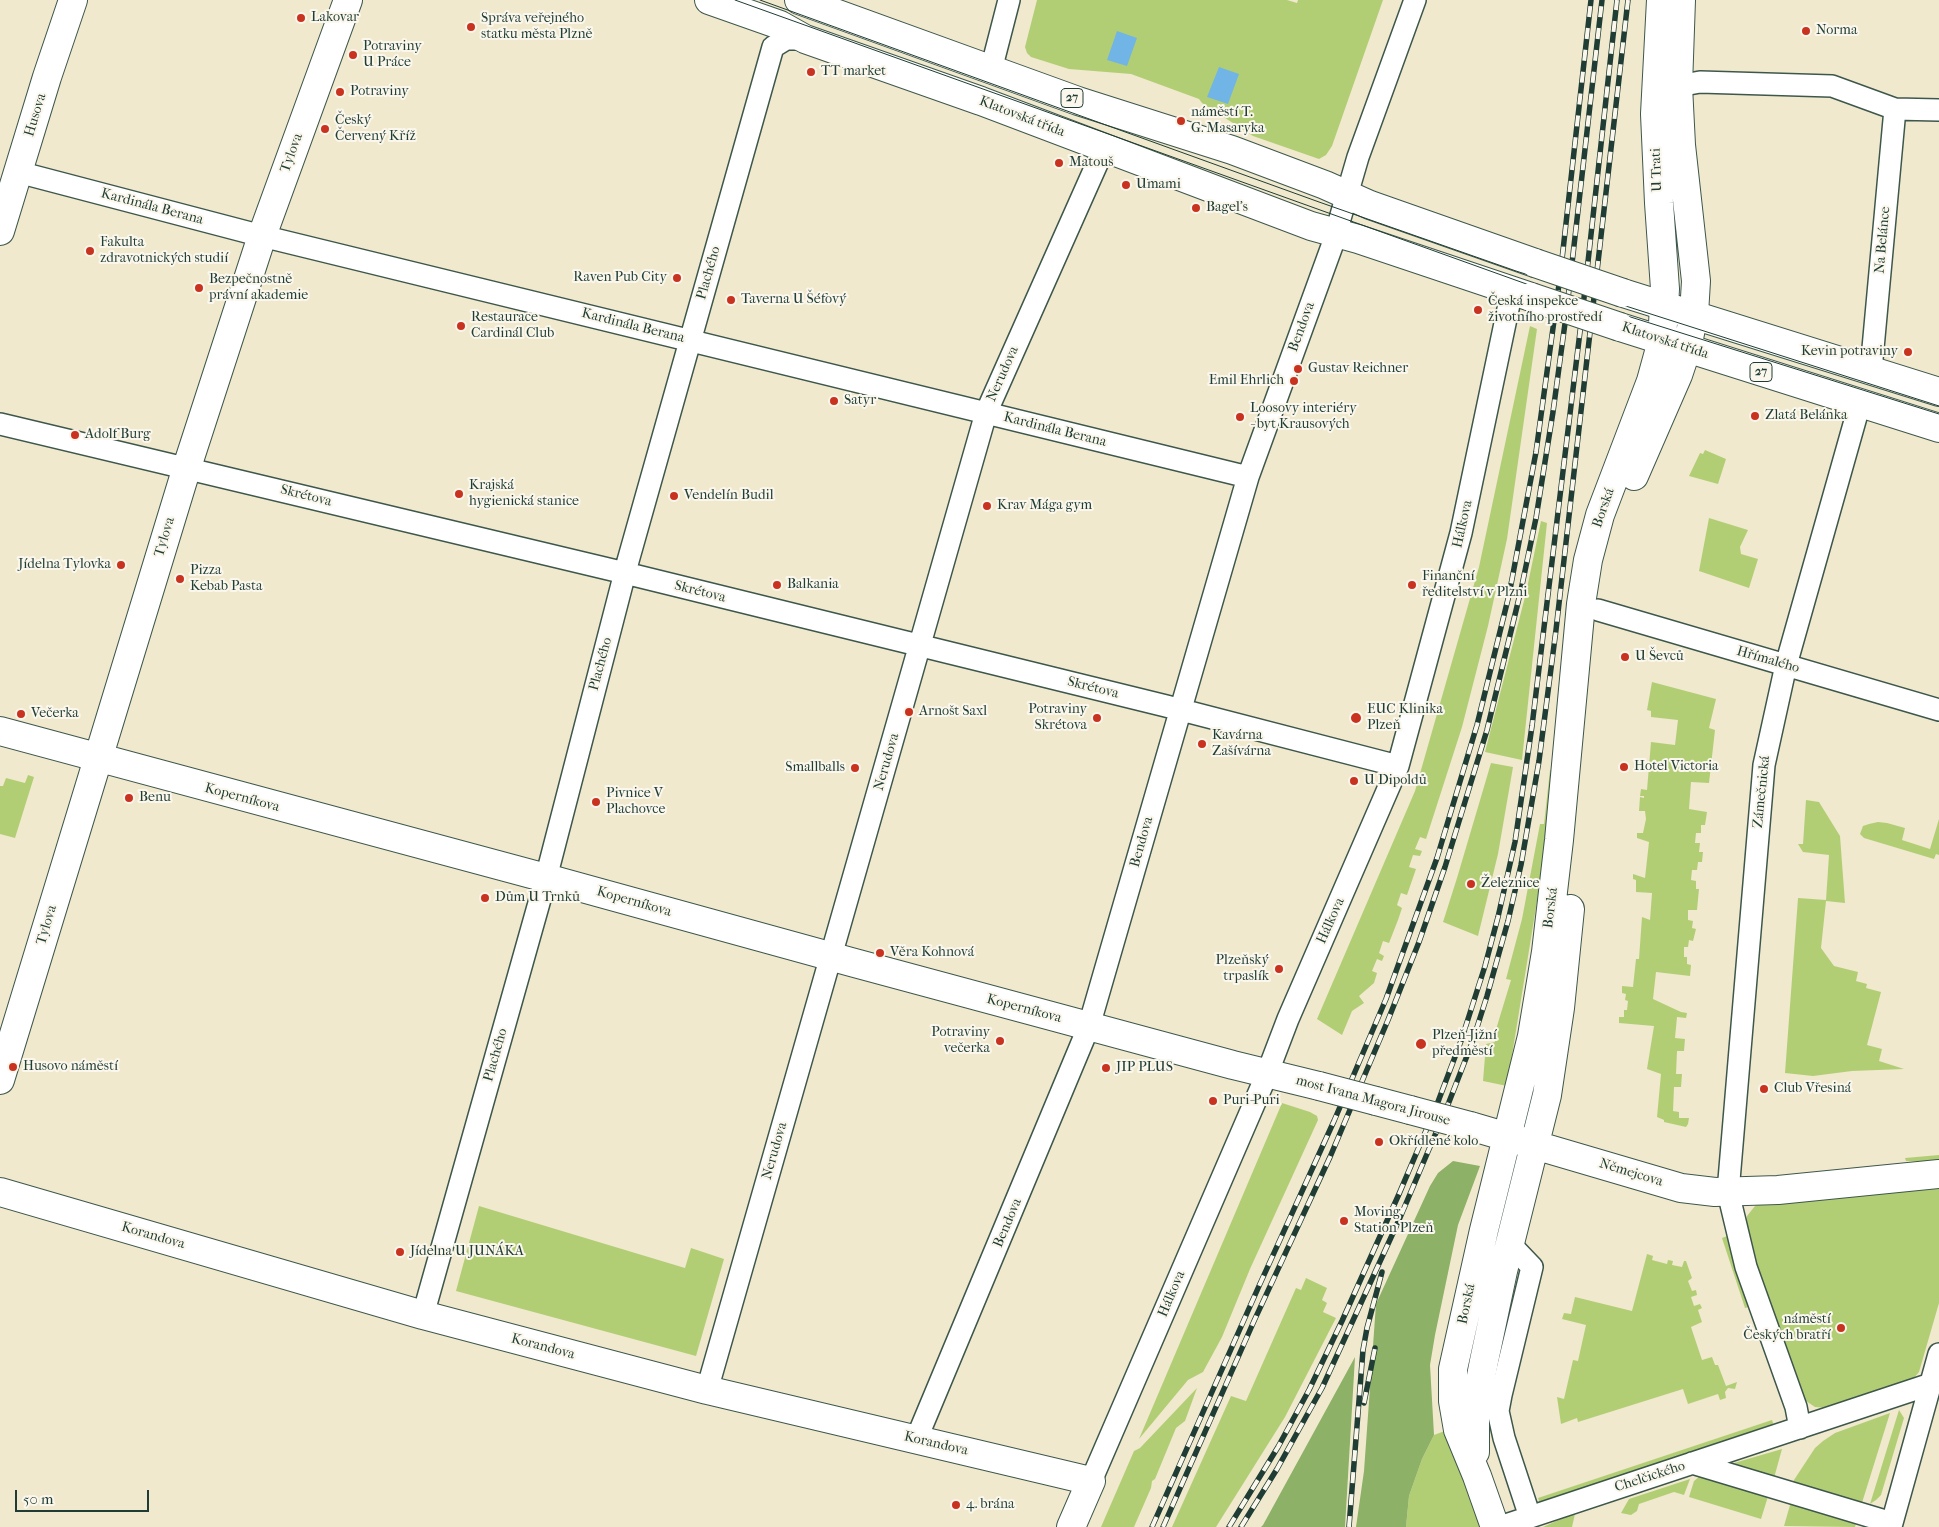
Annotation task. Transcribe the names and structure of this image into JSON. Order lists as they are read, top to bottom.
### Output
{
  "streets": {
    "street": [
      "27",
      "Husova",
      "Klatovská třída",
      "Tylova",
      "U Trati",
      "Kardinála Berana",
      "Na Belánce",
      "Plachého",
      "Bendova",
      "Nerudova",
      "Skrétova",
      "Borská",
      "Hálkova",
      "Hřímalého",
      "Zámečnická",
      "Koperníkova",
      "most Ivana Magora Jirouse",
      "Němejcova",
      "Korandova",
      "Chelčického"
    ]
  },
  "crossings": [
    ["27", "U Trati"],
    ["27", "Na Belánce"],
    ["27", "Borská"],
    ["Husova", "Kardinála Berana"],
    ["Klatovská třída", "U Trati"],
    ["Klatovská třída", "Plachého"],
    ["Klatovská třída", "Bendova"],
    ["Klatovská třída", "Nerudova"],
    ["Klatovská třída", "Borská"],
    ["Klatovská třída", "Hálkova"],
    ["Klatovská třída", "Zámečnická"],
    ["Tylova", "Kardinála Berana"],
    ["Tylova", "Skrétova"],
    ["Tylova", "Koperníkova"],
    ["U Trati", "Borská"],
    ["Kardinála Berana", "Plachého"],
    ["Kardinála Berana", "Bendova"],
    ["Kardinála Berana", "Nerudova"],
    ["Plachého", "Skrétova"],
    ["Plachého", "Koperníkova"],
    ["Plachého", "Korandova"],
    ["Bendova", "Skrétova"],
    ["Bendova", "Koperníkova"],
    ["Bendova", "Korandova"],
    ["Nerudova", "Skrétova"],
    ["Nerudova", "Koperníkova"],
    ["Nerudova", "Korandova"],
    ["Skrétova", "Hálkova"],
    ["Borská", "Hřímalého"],
    ["Borská", "most Ivana Magora Jirouse"],
    ["Borská", "Němejcova"],
    ["Hálkova", "Koperníkova"],
    ["Hálkova", "most Ivana Magora Jirouse"],
    ["Hálkova", "Korandova"],
    ["Hřímalého", "Zámečnická"],
    ["Zámečnická", "Němejcova"],
    ["Koperníkova", "most Ivana Magora Jirouse"],
    ["most Ivana Magora Jirouse", "Němejcova"]
  ],
  "places": [
    "Lakovar",
    "Správa veřejného statku města Plzně",
    "Norma",
    "Potraviny U Práce",
    "TT market",
    "Potraviny",
    "náměstí T. G. Masaryka",
    "Český Červený Kříž",
    "Matouš",
    "Umami",
    "Bagel's",
    "Fakulta zdravotnických studií",
    "Raven Pub City",
    "Bezpečnostně právní akademie",
    "Taverna U Šéfový",
    "Česká inspekce životního prostředí",
    "Restaurace Cardinál Club",
    "Kevin potraviny",
    "Gustav Reichner",
    "Emil Ehrlich",
    "Satyr",
    "Zlatá Belánka",
    "Loosovy interiéry - byt Krausových",
    "Adolf Burg",
    "Krajská hygienická stanice",
    "Vendelín Budil",
    "Krav Mága gym",
    "Jídelna Tylovka",
    "Pizza Kebab Pasta",
    "Balkania",
    "Finanční ředitelství v Plzni",
    "U Ševců",
    "Arnošt Saxl",
    "Večerka",
    "Potraviny Skrétova",
    "EUC Klinika Plzeň",
    "Kavárna Zašívárna",
    "Hotel Victoria",
    "Smallballs",
    "U Dipoldů",
    "Benu",
    "Pivnice V Plachovce",
    "Železnice",
    "Dům U Trnků",
    "Věra Kohnová",
    "Plzeňský trpaslík",
    "Potraviny večerka",
    "Plzeň-Jižní předměstí",
    "Husovo náměstí",
    "JIP PLUS",
    "Club Vřesiná",
    "Puri-Puri",
    "Okřídlené kolo",
    "Moving Station Plzeň",
    "Jídelna U JUNÁKA",
    "náměstí Českých bratří",
    "4. brána"
  ],
  "scale_bar": "50 m"
}
